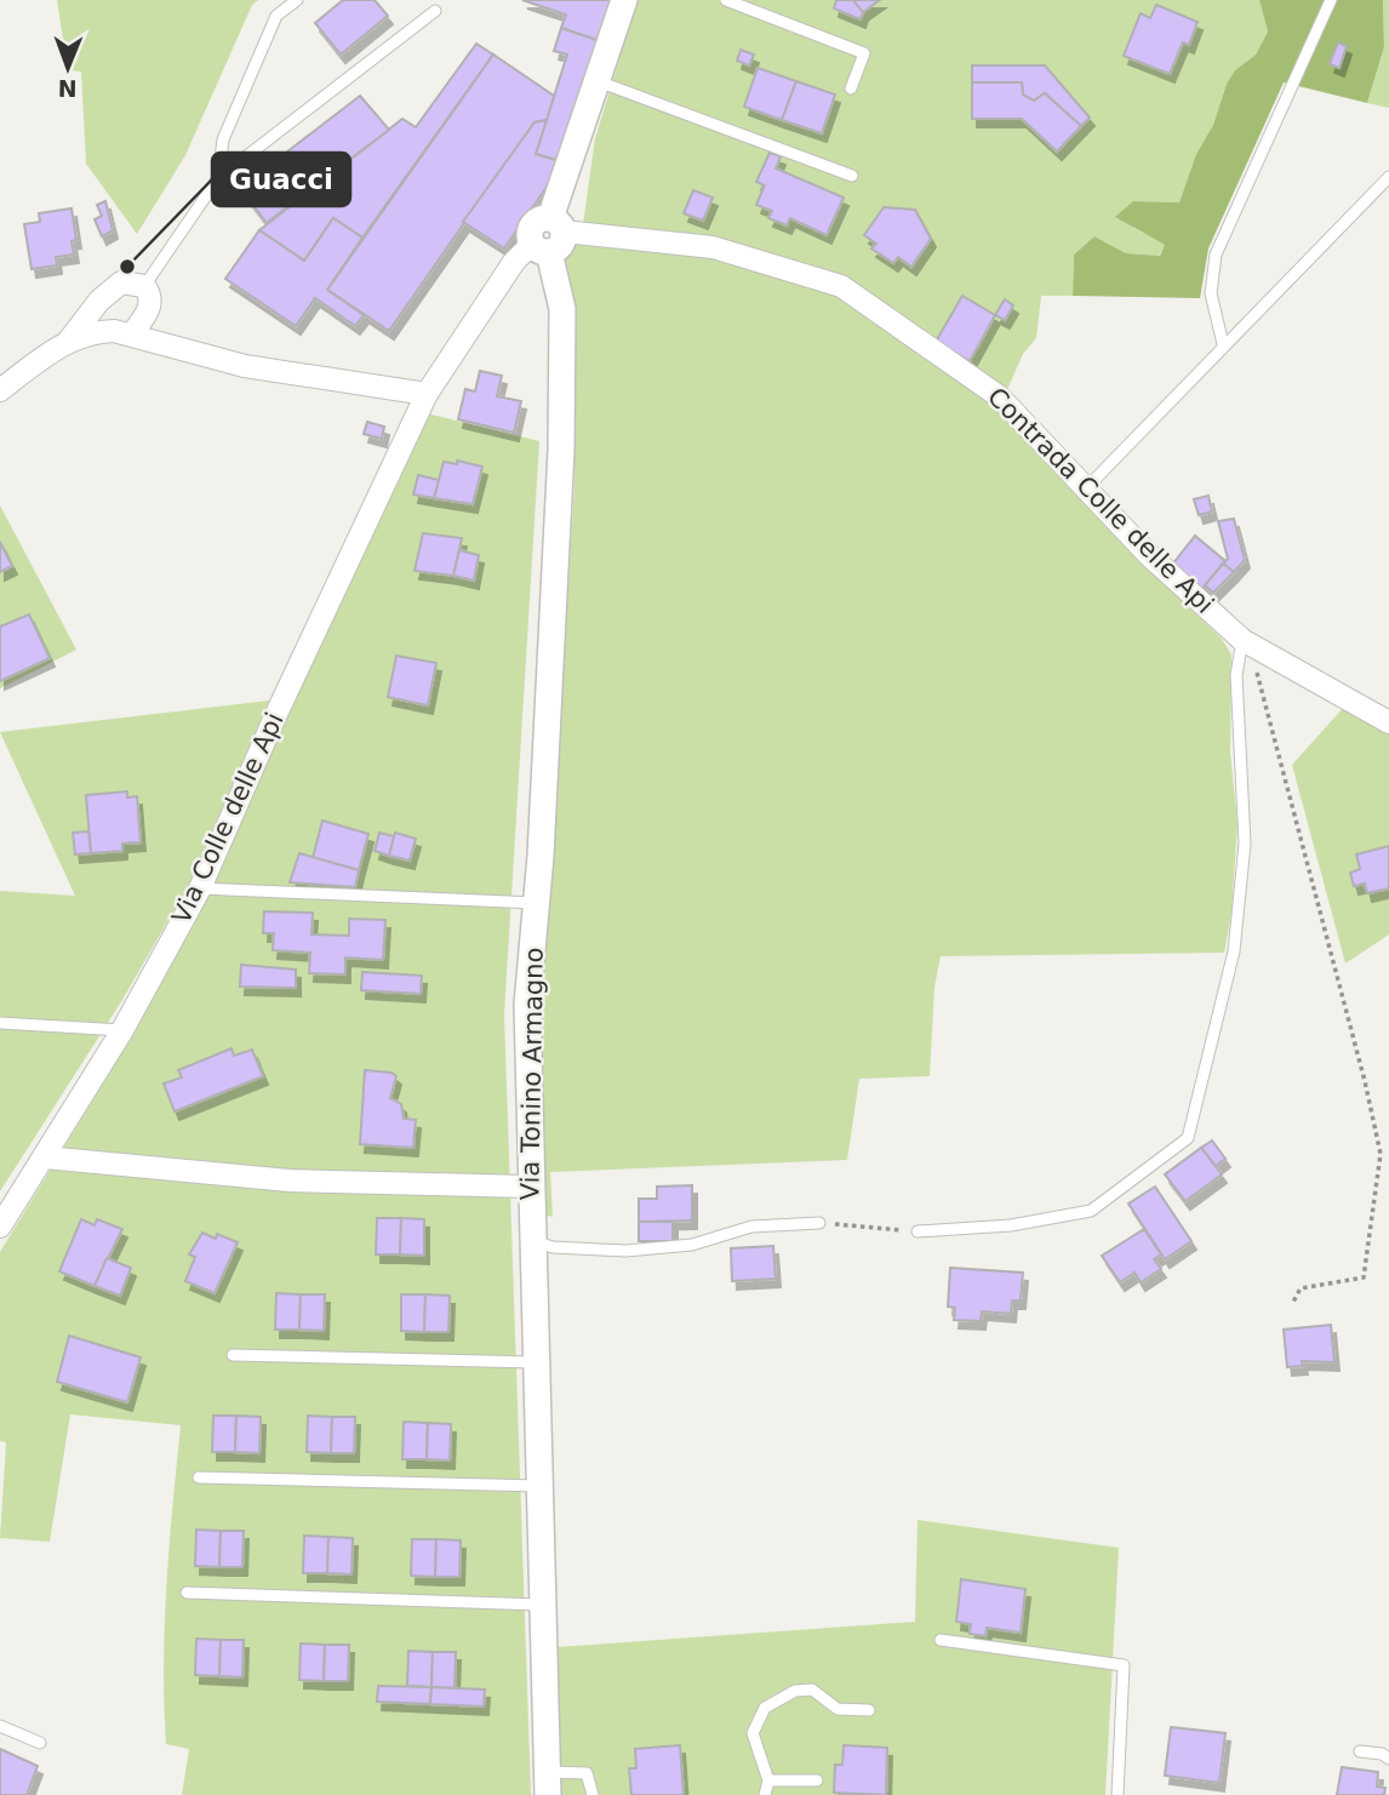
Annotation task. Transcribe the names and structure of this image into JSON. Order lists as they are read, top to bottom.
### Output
{
  "streets": {
    "street": ["Contrada Colle delle Api", "Via Colle delle Api", "Via Tonino Armagno"]
  },
  "crossings": [
    ["Contrada Colle delle Api", "Via Colle delle Api"],
    ["Contrada Colle delle Api", "Via Tonino Armagno"],
    ["Via Colle delle Api", "Via Tonino Armagno"]
  ],
  "places": ["Guacci"],
  "north": "bottom"
}
